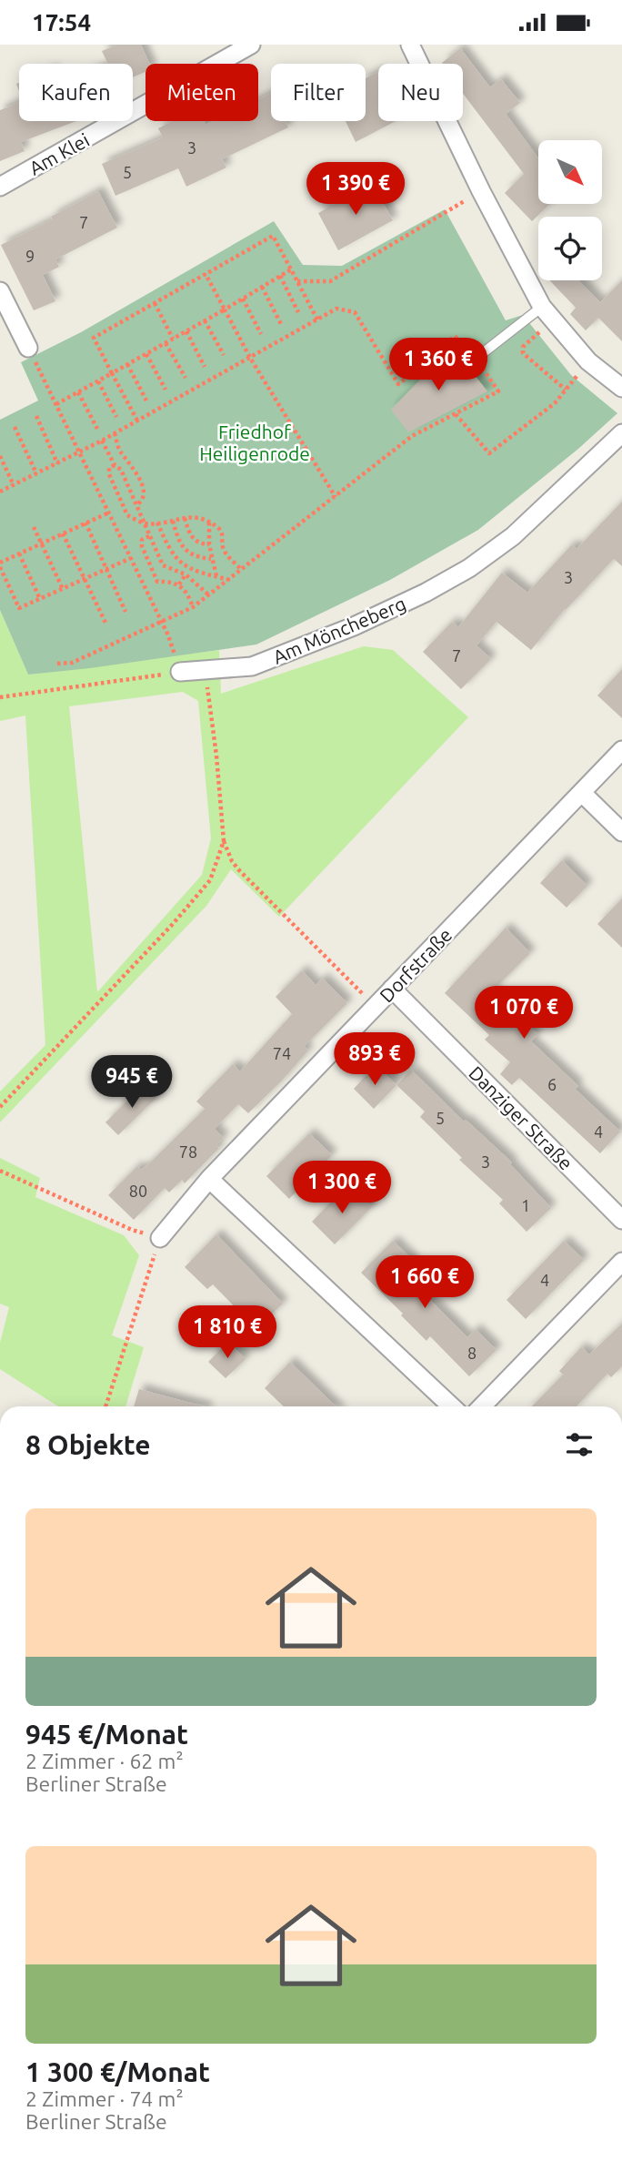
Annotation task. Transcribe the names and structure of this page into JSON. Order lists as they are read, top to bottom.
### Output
{
  "streets": {
    "street": [
      "Am Klei",
      "Am Möncheberg",
      "Dorfstraße",
      "Danziger Straße"
    ]
  },
  "crossings": [
    ["Dorfstraße", "Danziger Straße"]
  ],
  "parks": ["Friedhof Heiligenrode"],
  "house_numbers": [
    "3",
    "5",
    "7",
    "9",
    "3",
    "7",
    "74",
    "6",
    "5",
    "4",
    "78",
    "3",
    "80",
    "1",
    "4",
    "8"
  ],
  "north": "bottom right",
  "page": {
    "status": "17:54",
    "chip": [
      "Kaufen",
      "Mieten",
      "Filter",
      "Neu"
    ],
    "price": [
      "1 390 €",
      "1 360 €",
      "1 070 €",
      "893 €",
      "945 €",
      "1 300 €",
      "1 660 €",
      "1 810 €"
    ],
    "heading": "8 Objekte",
    "list": [
      {
        "name": "945 €/Monat",
        "note": "2 Zimmer · 62 m² · Berliner Straße"
      },
      {
        "name": "1 300 €/Monat",
        "note": "2 Zimmer · 74 m² · Berliner Straße"
      }
    ]
  }
}
